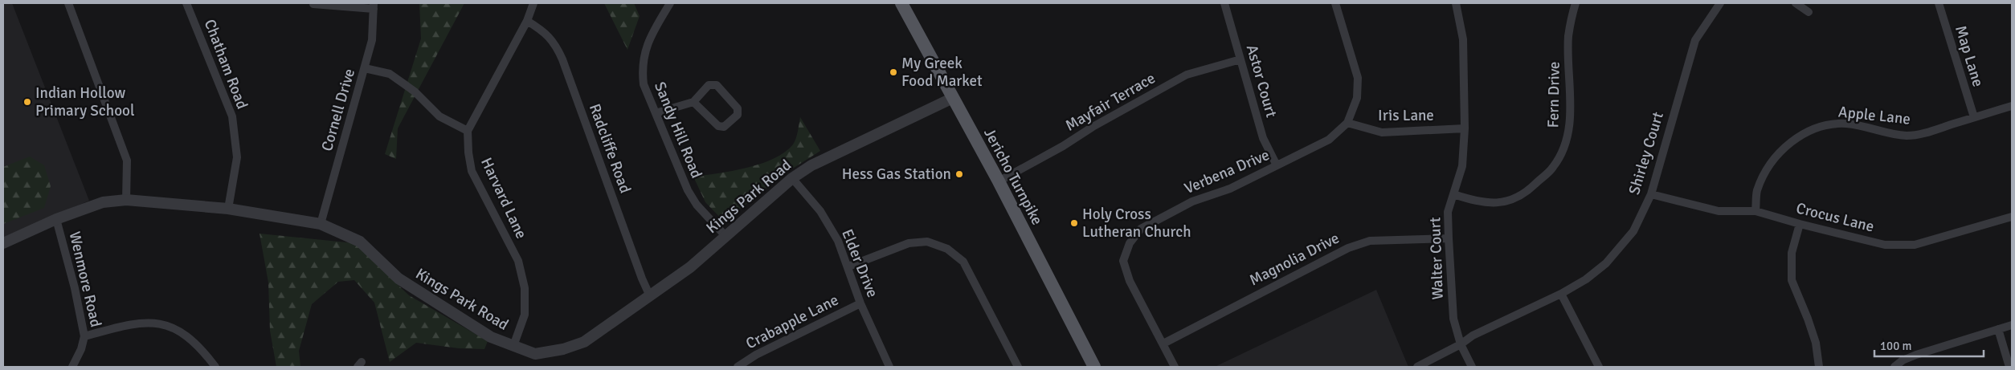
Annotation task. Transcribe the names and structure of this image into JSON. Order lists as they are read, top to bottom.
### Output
{
  "streets": {
    "main road": ["Jericho Turnpike"],
    "street": [
      "Map Lane",
      "Chatham Road",
      "Astor Court",
      "Fern Drive",
      "Mayfair Terrace",
      "Cornell Drive",
      "Iris Lane",
      "Apple Lane",
      "Sandy Hill Road",
      "Radcliffe Road",
      "Shirley Court",
      "Verbena Drive",
      "Kings Park Road",
      "Harvard Lane",
      "Crocus Lane",
      "Walter Court",
      "Magnolia Drive",
      "Elder Drive",
      "Wenmore Road",
      "Crabapple Lane"
    ]
  },
  "crossings": [
    ["Map Lane", "Apple Lane"],
    ["Chatham Road", "Kings Park Road"],
    ["Astor Court", "Mayfair Terrace"],
    ["Astor Court", "Verbena Drive"],
    ["Fern Drive", "Walter Court"],
    ["Mayfair Terrace", "Jericho Turnpike"],
    ["Cornell Drive", "Kings Park Road"],
    ["Iris Lane", "Verbena Drive"],
    ["Iris Lane", "Walter Court"],
    ["Apple Lane", "Crocus Lane"],
    ["Sandy Hill Road", "Kings Park Road"],
    ["Radcliffe Road", "Kings Park Road"],
    ["Shirley Court", "Crocus Lane"],
    ["Shirley Court", "Walter Court"],
    ["Verbena Drive", "Magnolia Drive"],
    ["Jericho Turnpike", "Kings Park Road"],
    ["Kings Park Road", "Harvard Lane"],
    ["Kings Park Road", "Elder Drive"],
    ["Kings Park Road", "Wenmore Road"],
    ["Walter Court", "Magnolia Drive"],
    ["Elder Drive", "Crabapple Lane"]
  ],
  "places": [
    "My Greek Food Market",
    "Indian Hollow Primary School",
    "Hess Gas Station",
    "Holy Cross Lutheran Church"
  ],
  "scale_bar": "100 m"
}
